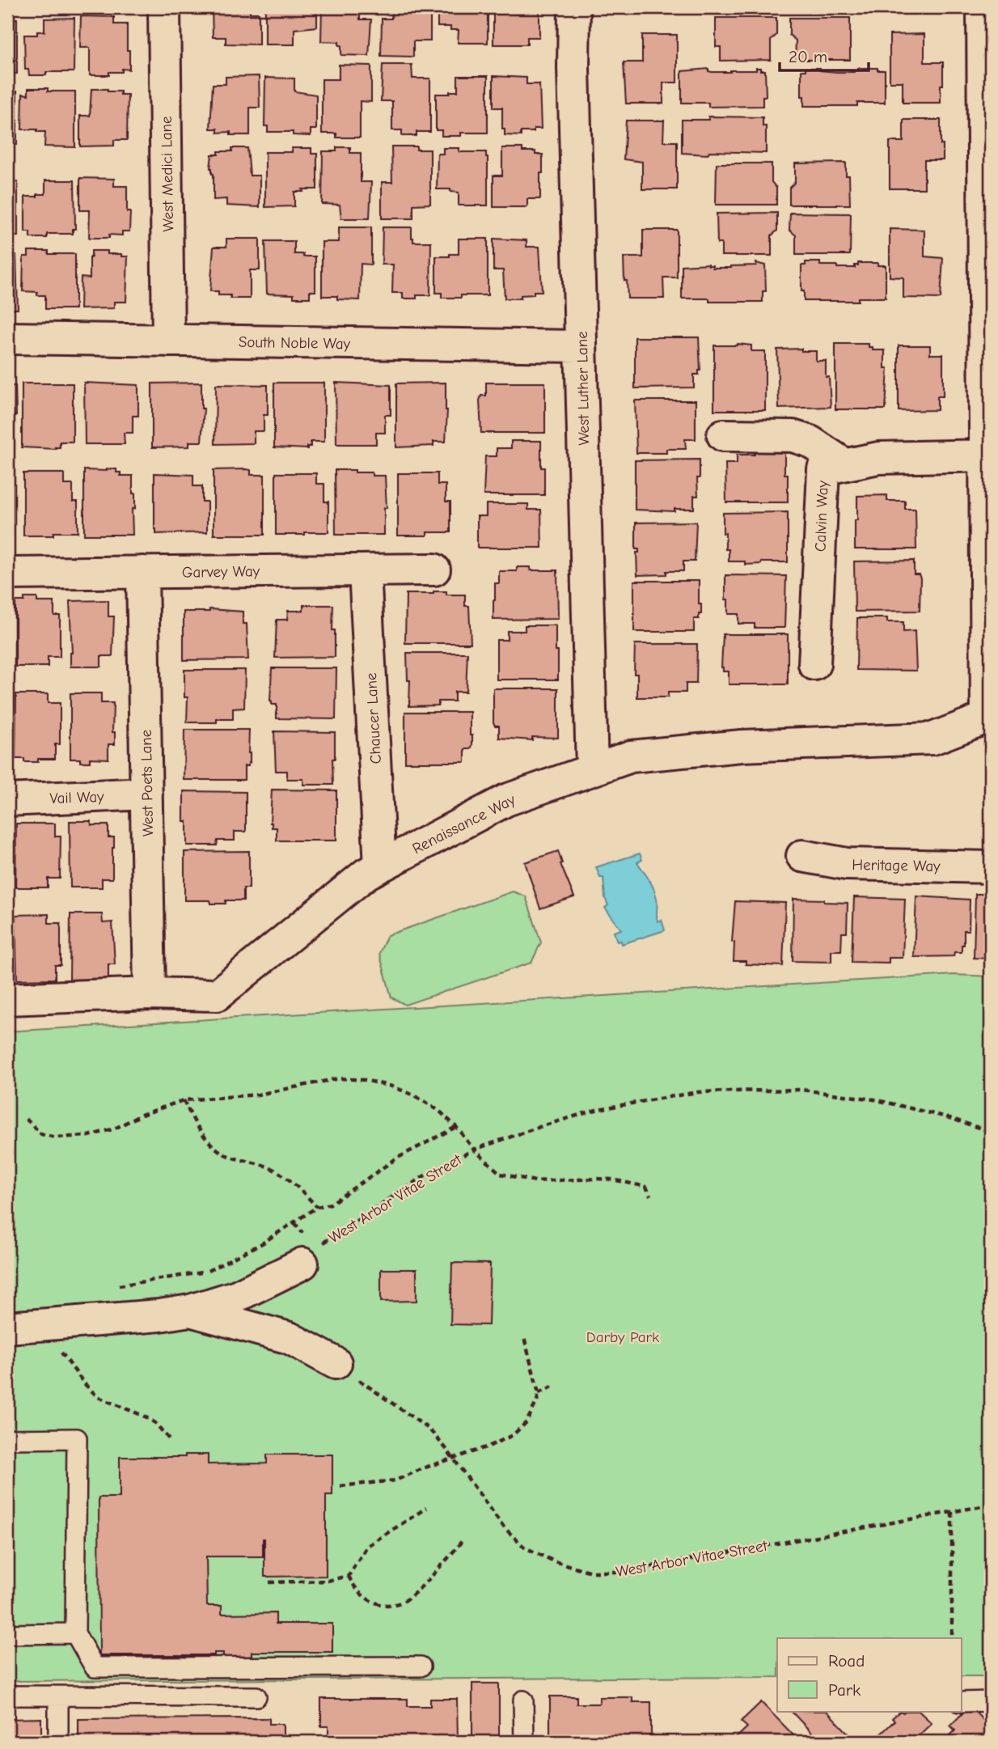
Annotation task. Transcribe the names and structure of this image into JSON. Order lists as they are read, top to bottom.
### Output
{
  "streets": {
    "street": [
      "West Medici Lane",
      "South Noble Way",
      "West Luther Lane",
      "Calvin Way",
      "Garvey Way",
      "Chaucer Lane",
      "West Poets Lane",
      "Vail Way",
      "Renaissance Way",
      "Heritage Way"
    ],
    "path": ["West Arbor Vitae Street"]
  },
  "crossings": [
    ["West Medici Lane", "South Noble Way"],
    ["South Noble Way", "West Luther Lane"],
    ["West Luther Lane", "Renaissance Way"],
    ["Garvey Way", "Chaucer Lane"],
    ["Garvey Way", "West Poets Lane"],
    ["Chaucer Lane", "Renaissance Way"],
    ["West Poets Lane", "Vail Way"],
    ["West Poets Lane", "Renaissance Way"]
  ],
  "parks": ["Darby Park"],
  "legend": ["Road", "Park"],
  "scale_bar": "20 m"
}
